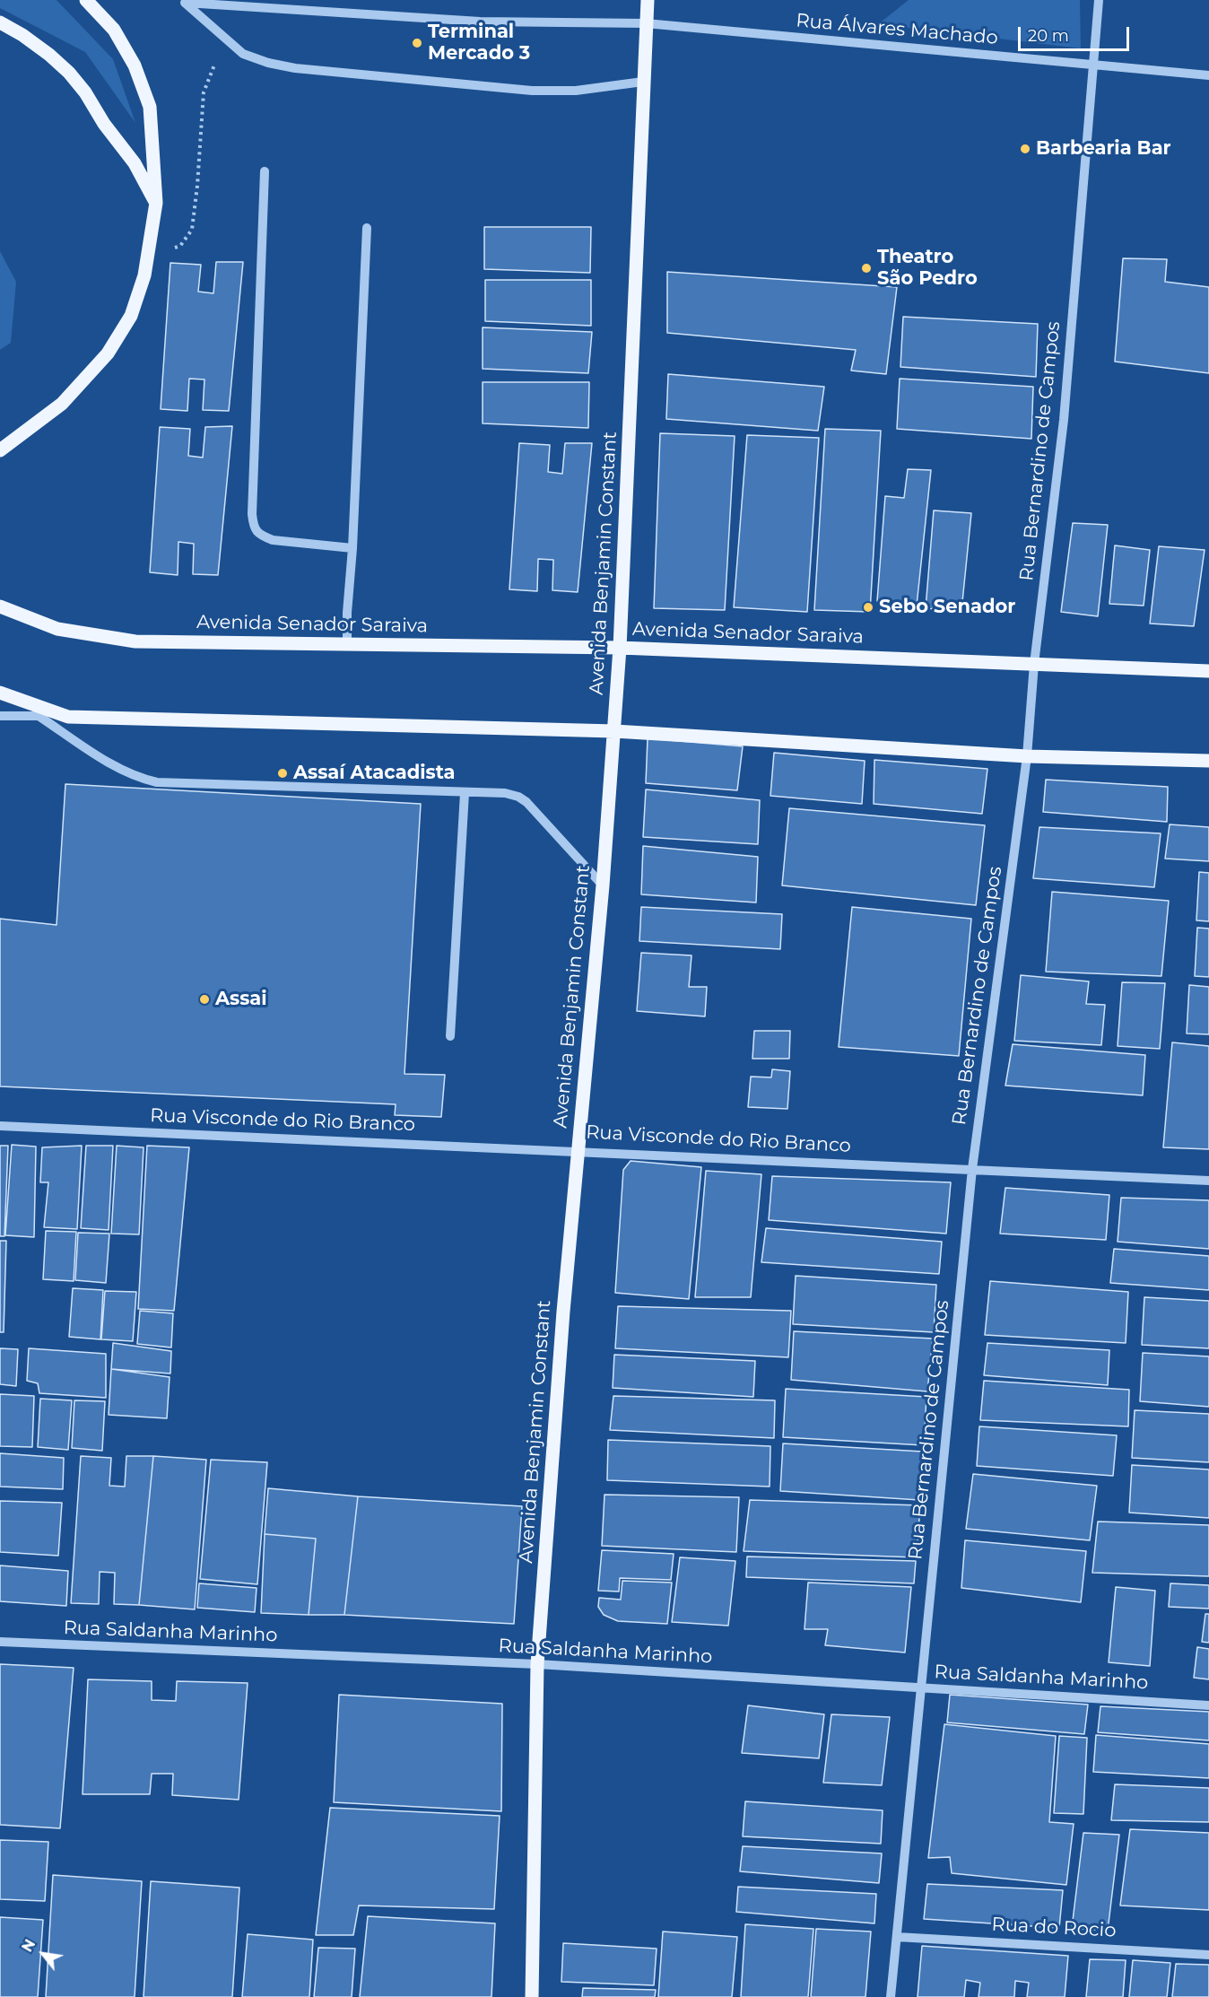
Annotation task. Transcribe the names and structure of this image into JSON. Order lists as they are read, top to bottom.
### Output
{
  "streets": {
    "main road": ["Avenida Benjamin Constant", "Avenida Senador Saraiva"],
    "street": [
      "Rua Álvares Machado",
      "Rua Bernardino de Campos",
      "Rua Visconde do Rio Branco",
      "Rua Saldanha Marinho",
      "Rua do Rocio"
    ]
  },
  "crossings": [
    ["Rua Álvares Machado", "Rua Bernardino de Campos"],
    ["Rua Álvares Machado", "Avenida Benjamin Constant"],
    ["Rua Bernardino de Campos", "Avenida Senador Saraiva"],
    ["Rua Bernardino de Campos", "Rua Visconde do Rio Branco"],
    ["Rua Bernardino de Campos", "Rua Saldanha Marinho"],
    ["Rua Bernardino de Campos", "Rua do Rocio"],
    ["Avenida Benjamin Constant", "Avenida Senador Saraiva"],
    ["Avenida Benjamin Constant", "Rua Visconde do Rio Branco"],
    ["Avenida Benjamin Constant", "Rua Saldanha Marinho"]
  ],
  "places": [
    "Terminal Mercado 3",
    "Barbearia Bar",
    "Theatro São Pedro",
    "Sebo Senador",
    "Assaí Atacadista",
    "Assai"
  ],
  "scale_bar": "20 m",
  "north": "top left"
}
